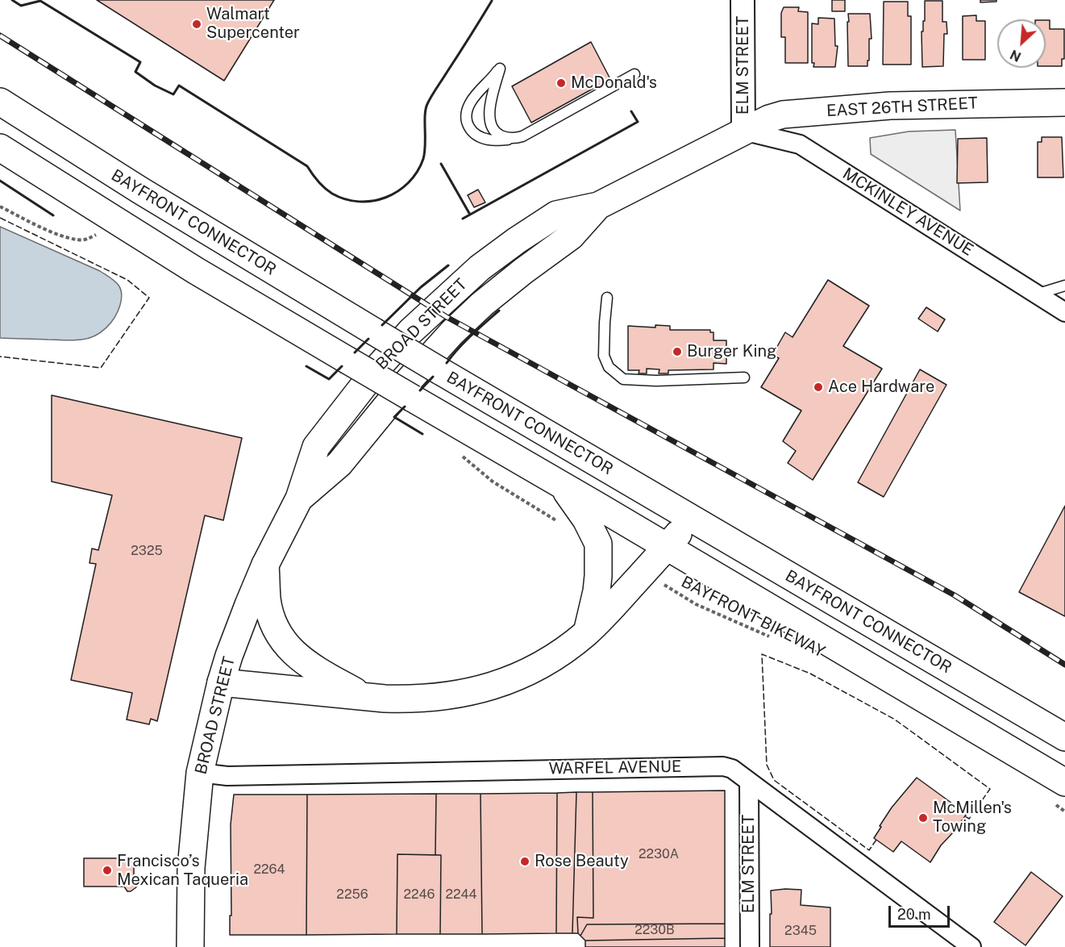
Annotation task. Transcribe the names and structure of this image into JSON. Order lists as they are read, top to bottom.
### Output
{
  "streets": {
    "main road": ["EAST 26TH STREET", "BAYFRONT CONNECTOR", "BROAD STREET"],
    "street": ["ELM STREET", "MCKINLEY AVENUE", "WARFEL AVENUE"],
    "path": ["BAYFRONT BIKEWAY"]
  },
  "crossings": [
    ["ELM STREET", "EAST 26TH STREET"],
    ["ELM STREET", "MCKINLEY AVENUE"],
    ["ELM STREET", "BROAD STREET"],
    ["ELM STREET", "WARFEL AVENUE"],
    ["EAST 26TH STREET", "MCKINLEY AVENUE"],
    ["EAST 26TH STREET", "BROAD STREET"],
    ["MCKINLEY AVENUE", "BROAD STREET"],
    ["BROAD STREET", "WARFEL AVENUE"]
  ],
  "places": [
    "Walmart Supercenter",
    "McDonald's",
    "Burger King",
    "Ace Hardware",
    "McMillen's Towing",
    "Rose Beauty",
    "Francisco’s Mexican Taqueria"
  ],
  "house_numbers": [
    "2325",
    "2230A",
    "2264",
    "2256",
    "2246",
    "2244",
    "2230B",
    "2345"
  ],
  "scale_bar": "20 m",
  "north": "bottom left"
}
